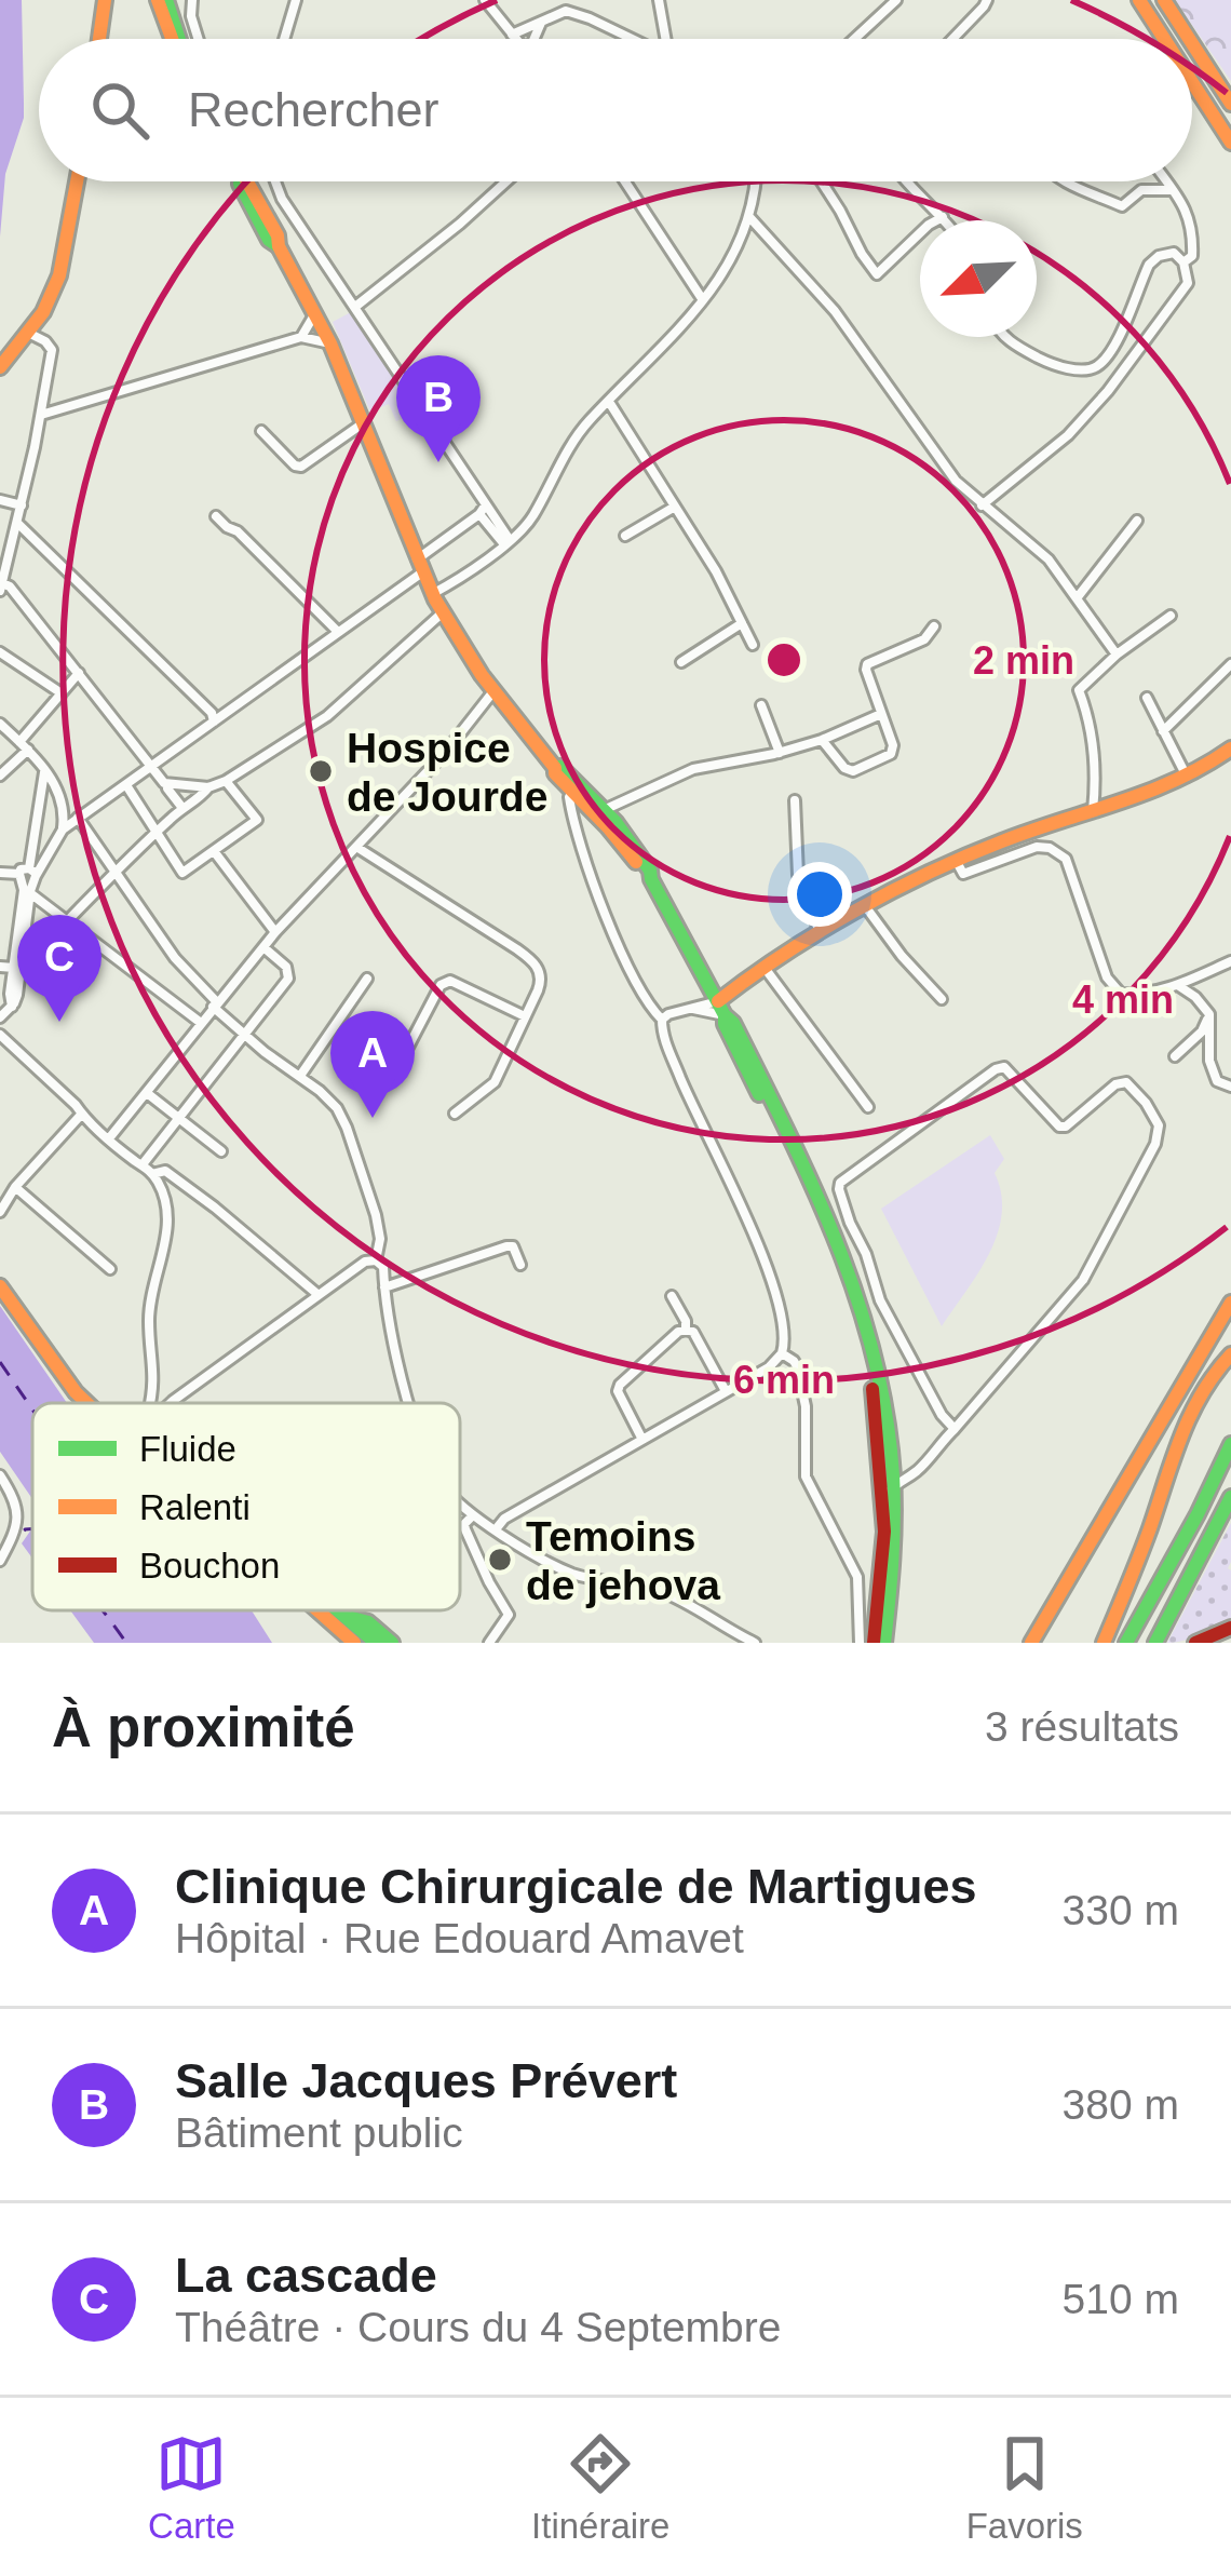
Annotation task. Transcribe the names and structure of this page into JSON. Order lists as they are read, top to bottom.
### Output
{
  "places": ["Hospice de Jourde", "Temoins de jehova"],
  "legend": ["Fluide", "Ralenti", "Bouchon"],
  "north": "bottom left",
  "page": {
    "search": "Rechercher",
    "pins": ["B", "C", "A"],
    "heading": ["À proximité", "3 résultats"],
    "list": [
      {
        "mark": "A",
        "name": "Clinique Chirurgicale de Martigues",
        "note": "Hôpital · Rue Edouard Amavet",
        "value": "330 m"
      },
      {
        "mark": "B",
        "name": "Salle Jacques Prévert",
        "note": "Bâtiment public",
        "value": "380 m"
      },
      {
        "mark": "C",
        "name": "La cascade",
        "note": "Théâtre · Cours du 4 Septembre",
        "value": "510 m"
      }
    ],
    "nav": ["Carte", "Itinéraire", "Favoris"]
  },
  "rings": ["2 min", "4 min", "6 min"]
}
